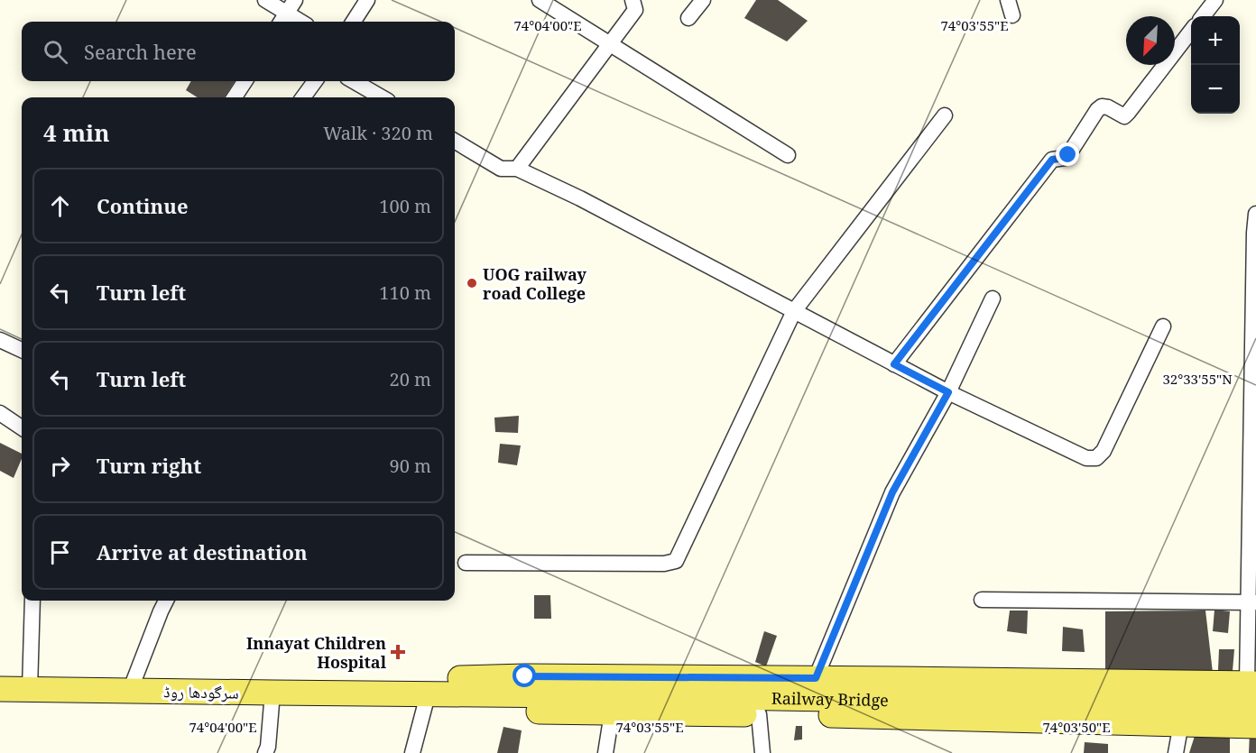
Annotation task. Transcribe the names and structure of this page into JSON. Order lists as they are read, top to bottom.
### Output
{
  "streets": {
    "main road": ["سرگودھا روڈ", "Railway Bridge"]
  },
  "crossings": [
    ["سرگودھا روڈ", "Railway Bridge"]
  ],
  "places": {
    "other": ["UOG railway road College"],
    "health": ["Innayat Children Hospital"]
  },
  "north": "bottom left",
  "page": {
    "map_buttons": ["+", "−"],
    "search": "Search here",
    "heading": ["4 min", "Walk · 320 m"],
    "list": [
      ["Continue", "100 m"],
      ["Turn left", "110 m"],
      ["Turn left", "20 m"],
      ["Turn right", "90 m"],
      "Arrive at destination"
    ]
  },
  "coordinates": [
    "74°04'00\"E",
    "74°03'55\"E",
    "32°33'55\"N",
    "74°03'50\"E"
  ]
}
